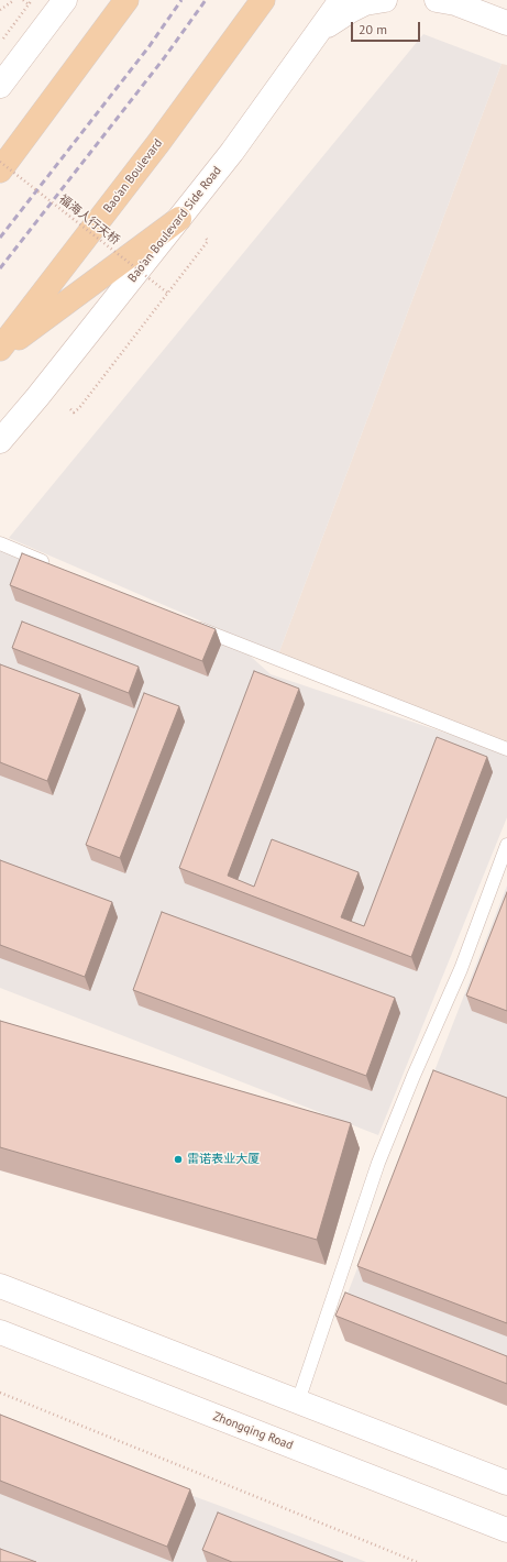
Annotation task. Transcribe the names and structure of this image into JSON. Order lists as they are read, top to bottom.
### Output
{
  "streets": {
    "main road": ["Bao'an Boulevard", "Bao'an Boulevard Side Road", "Zhongqing Road"],
    "path": ["福海人行天桥"]
  },
  "places": ["雷诺表业大厦"],
  "scale_bar": "20 m"
}
